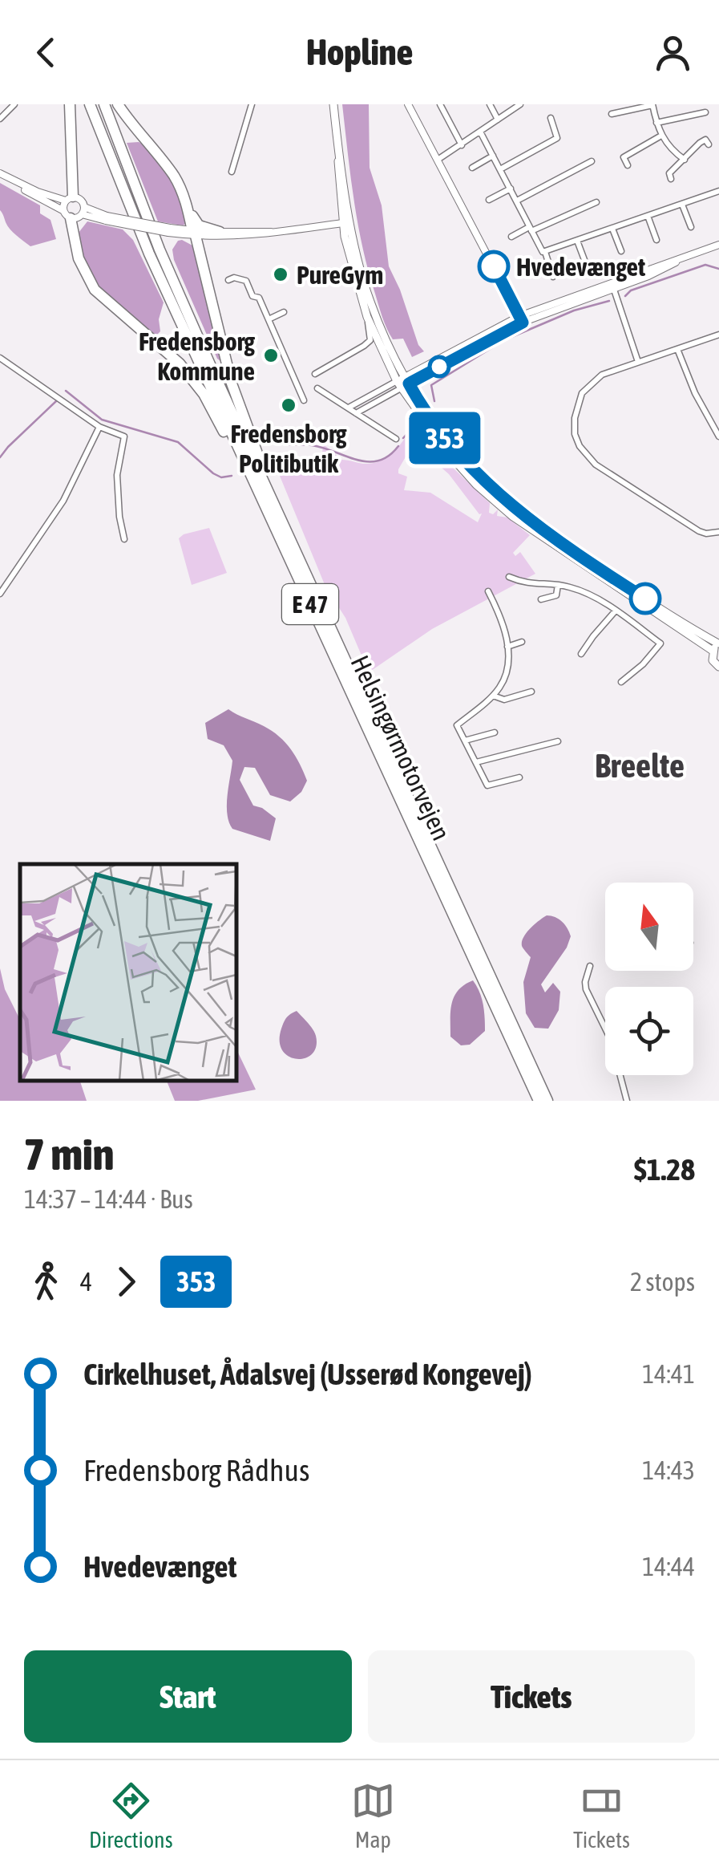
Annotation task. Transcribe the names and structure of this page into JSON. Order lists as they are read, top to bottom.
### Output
{
  "streets": {
    "highway": ["E 47", "Helsingørmotorvejen"]
  },
  "districts": ["Breelte"],
  "places": [
    "Hvedevænget",
    "PureGym",
    "Fredensborg Kommune",
    "Fredensborg Politibutik"
  ],
  "lines": ["bus line 353"],
  "north": "top",
  "page": {
    "header": "Hopline",
    "on_map": "353",
    "heading": ["7 min", "14:37 – 14:44 · Bus", "$1.28"],
    "legs": ["4", "353", "2 stops"],
    "list": [
      {
        "name": "Cirkelhuset, Ådalsvej (Usserød Kongevej)",
        "value": "14:41"
      },
      {
        "name": "Fredensborg Rådhus",
        "value": "14:43"
      },
      {
        "name": "Hvedevænget",
        "value": "14:44"
      }
    ],
    "buttons": ["Start", "Tickets"],
    "tabs": ["Directions", "Map", "Tickets"]
  }
}
